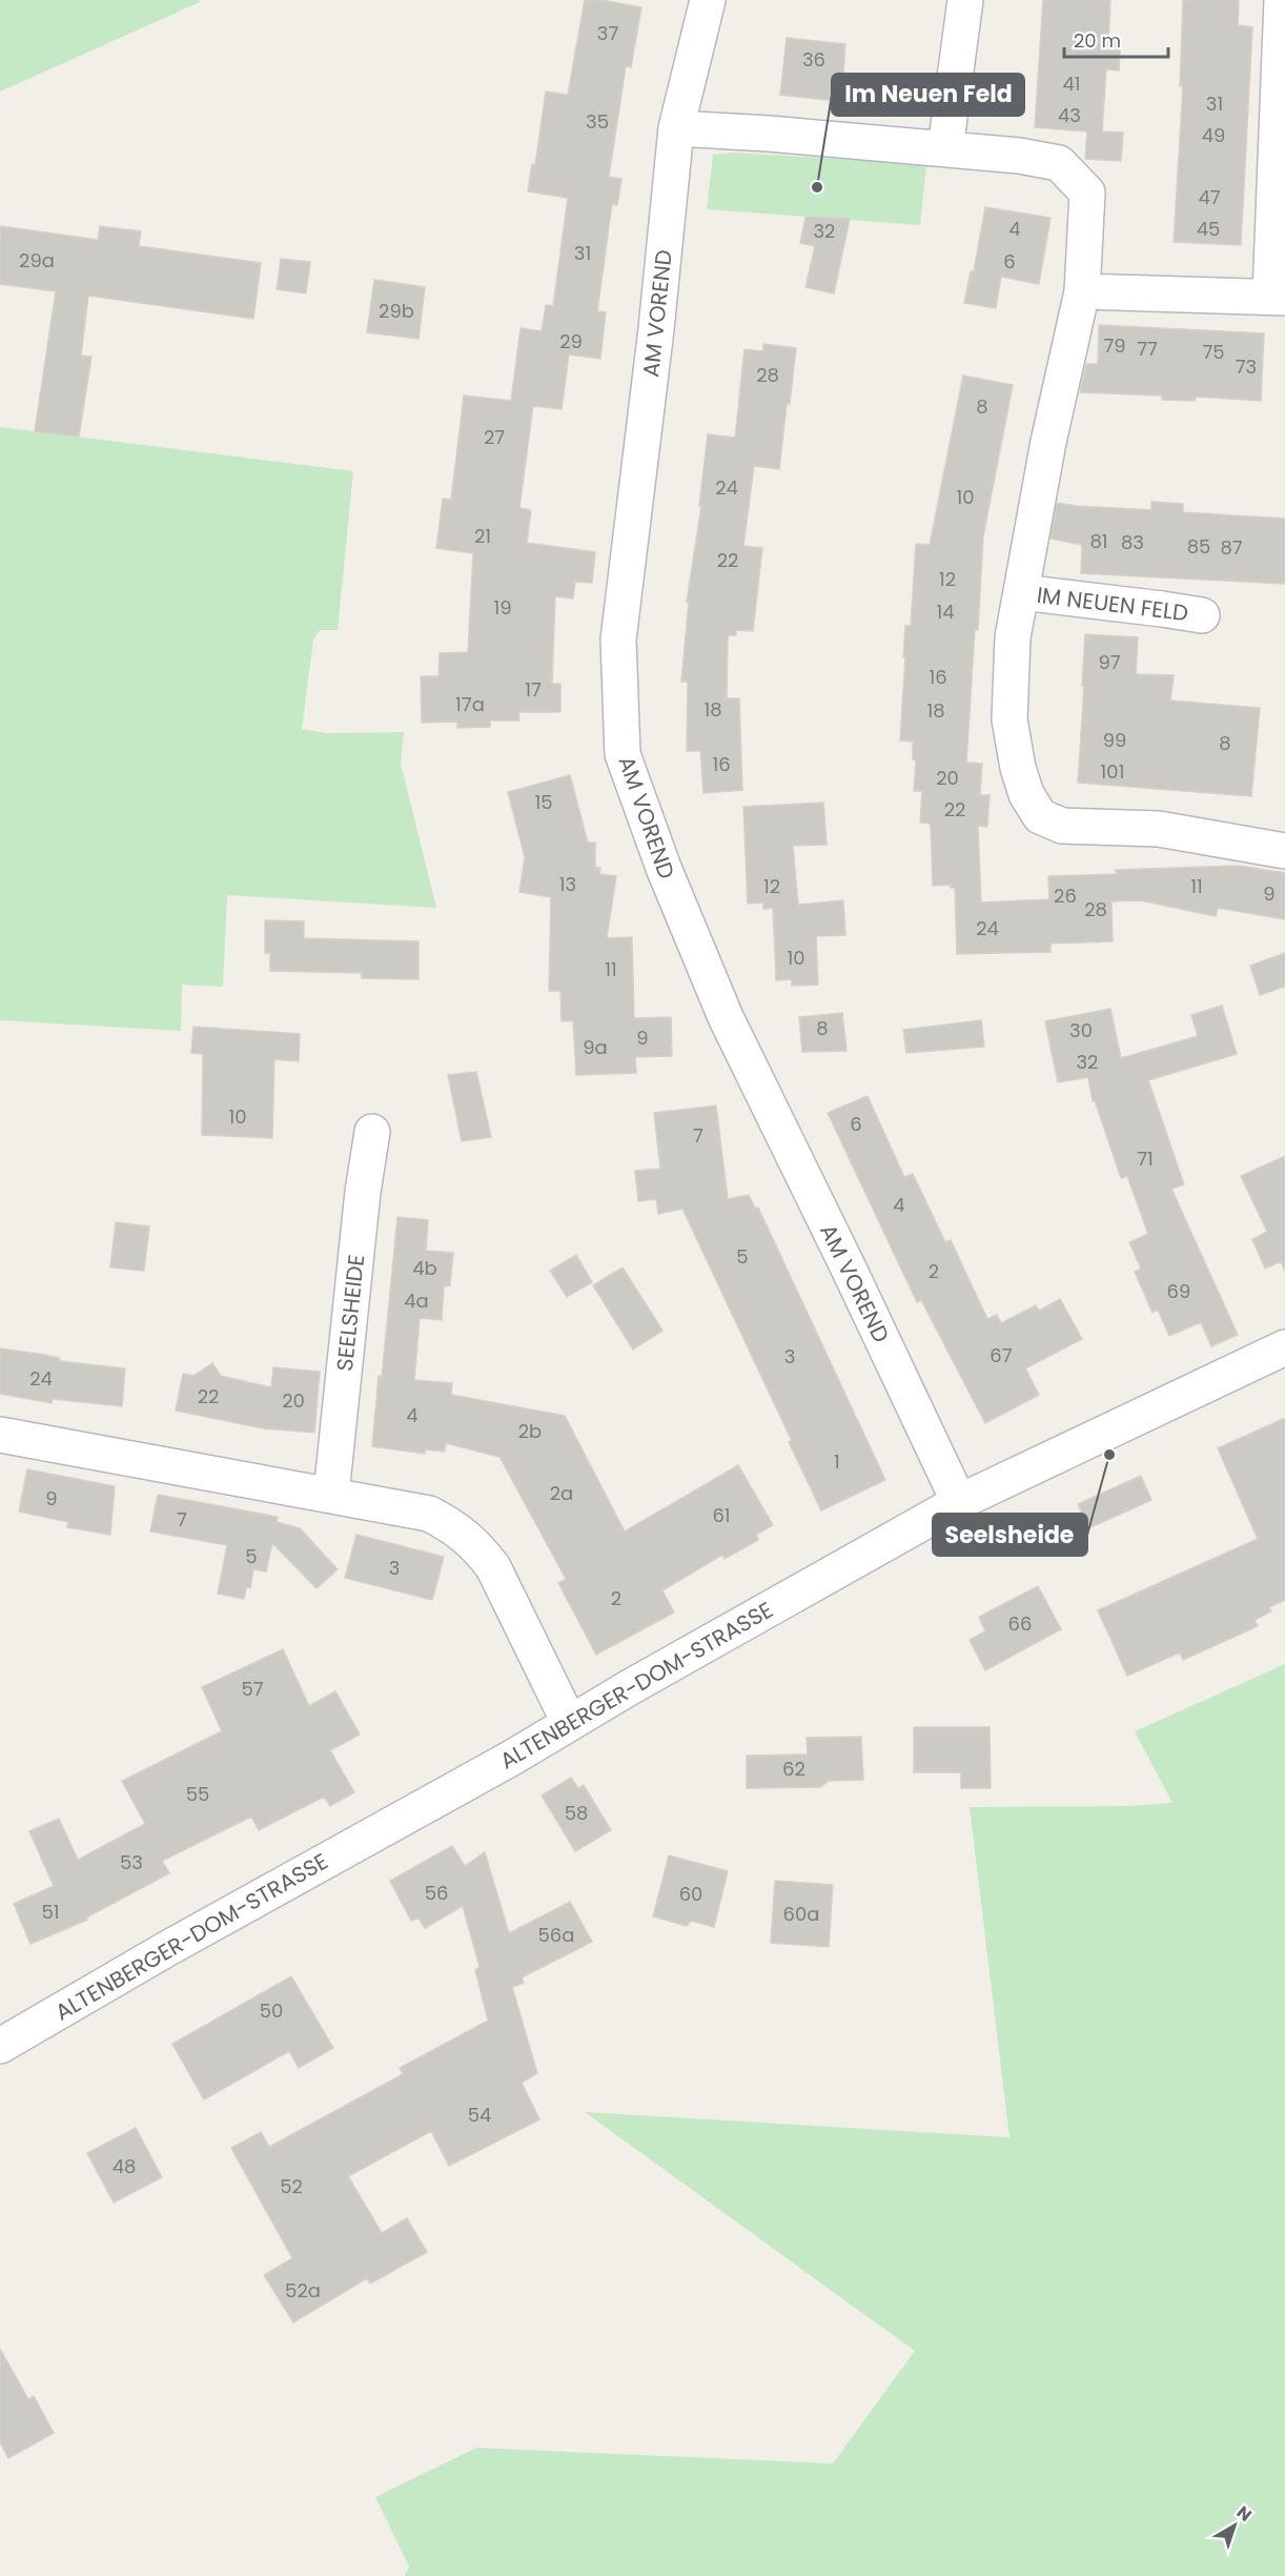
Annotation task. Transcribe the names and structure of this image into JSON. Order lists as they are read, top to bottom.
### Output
{
  "streets": {
    "street": [
      "AM VOREND",
      "IM NEUEN FELD",
      "SEELSHEIDE",
      "ALTENBERGER-DOM-STRASSE"
    ]
  },
  "crossings": [
    ["AM VOREND", "IM NEUEN FELD"],
    ["AM VOREND", "ALTENBERGER-DOM-STRASSE"]
  ],
  "places": ["Im Neuen Feld", "Seelsheide"],
  "house_numbers": [
    "37",
    "36",
    "41",
    "31",
    "43",
    "35",
    "49",
    "47",
    "4",
    "45",
    "32",
    "31",
    "29a",
    "6",
    "29b",
    "29",
    "79",
    "77",
    "75",
    "73",
    "28",
    "8",
    "27",
    "24",
    "10",
    "21",
    "81",
    "83",
    "85",
    "87",
    "22",
    "12",
    "19",
    "14",
    "97",
    "16",
    "17",
    "17a",
    "18",
    "18",
    "99",
    "8",
    "16",
    "101",
    "20",
    "15",
    "22",
    "13",
    "12",
    "11",
    "9",
    "26",
    "28",
    "24",
    "10",
    "11",
    "8",
    "30",
    "9",
    "9a",
    "32",
    "10",
    "6",
    "7",
    "71",
    "4",
    "5",
    "4b",
    "2",
    "69",
    "4a",
    "67",
    "3",
    "24",
    "22",
    "20",
    "4",
    "2b",
    "1",
    "2a",
    "9",
    "61",
    "7",
    "5",
    "3",
    "2",
    "66",
    "57",
    "62",
    "55",
    "58",
    "53",
    "56",
    "60",
    "51",
    "60a",
    "56a",
    "50",
    "54",
    "48",
    "52",
    "52a"
  ],
  "scale_bar": "20 m",
  "north": "top right"
}
